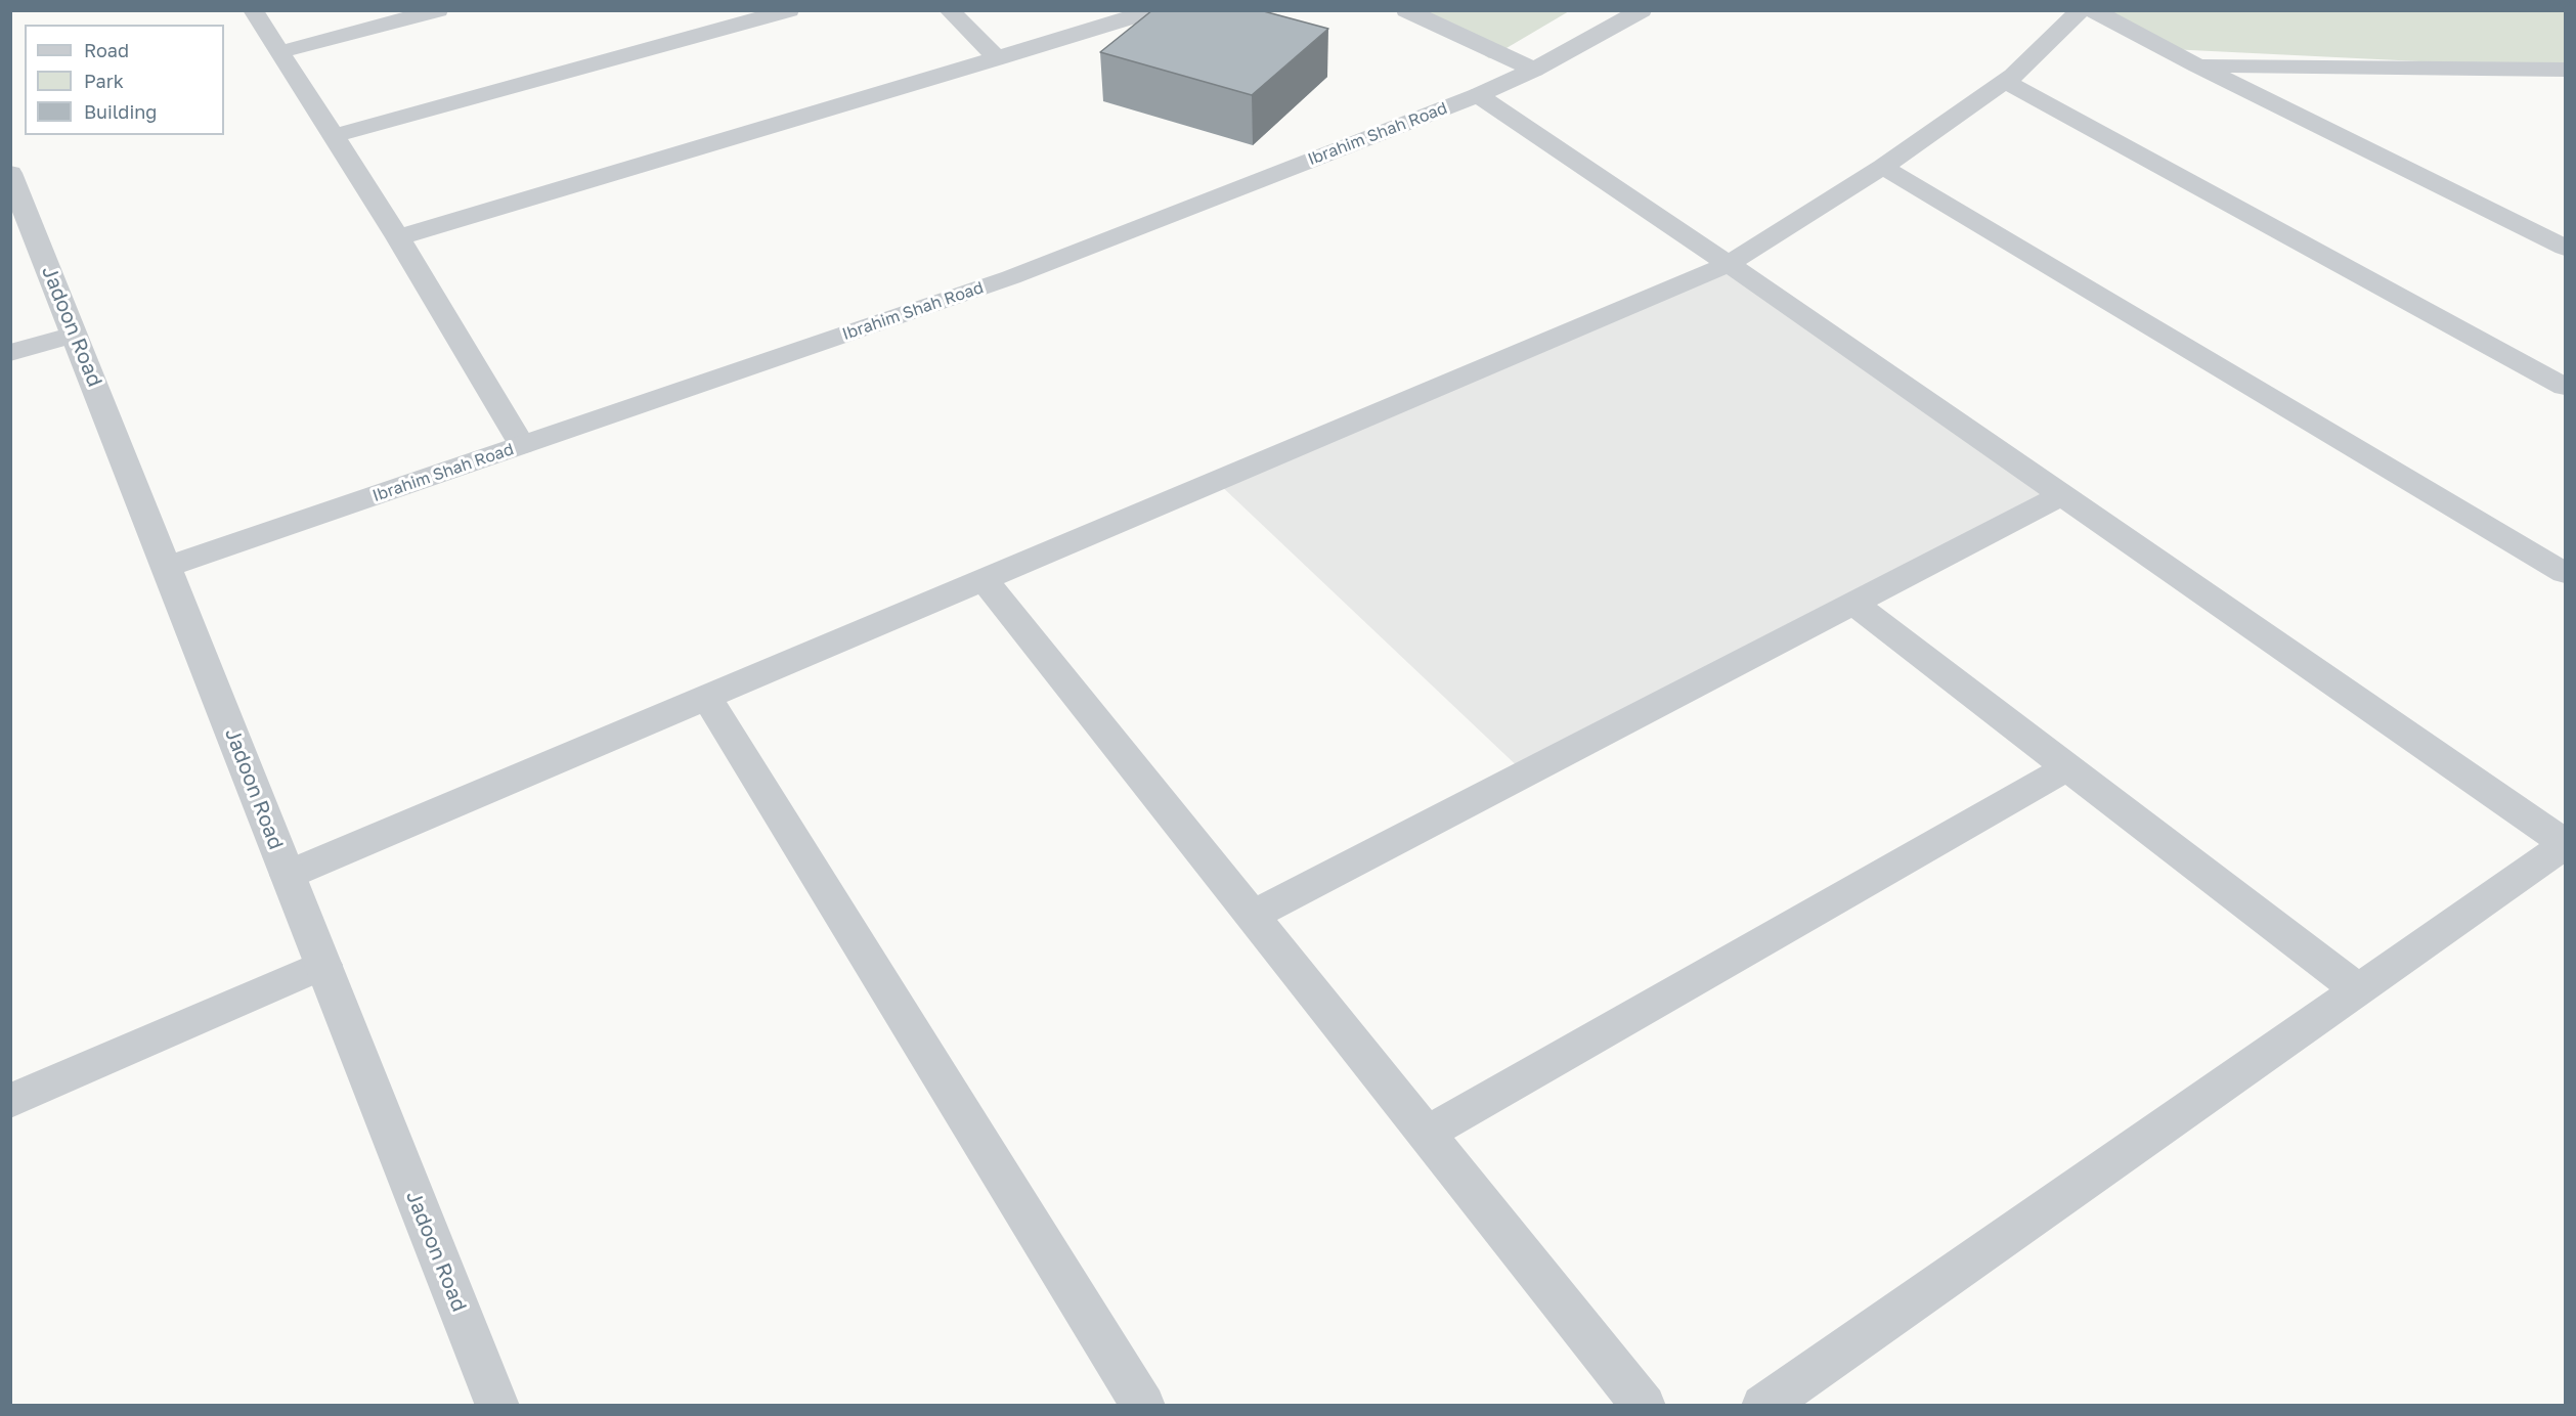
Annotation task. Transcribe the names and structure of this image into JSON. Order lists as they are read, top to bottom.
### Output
{
  "streets": {
    "street": ["Ibrahim Shah Road", "Jadoon Road"]
  },
  "crossings": [
    ["Ibrahim Shah Road", "Jadoon Road"]
  ],
  "legend": ["Road", "Park", "Building"]
}
